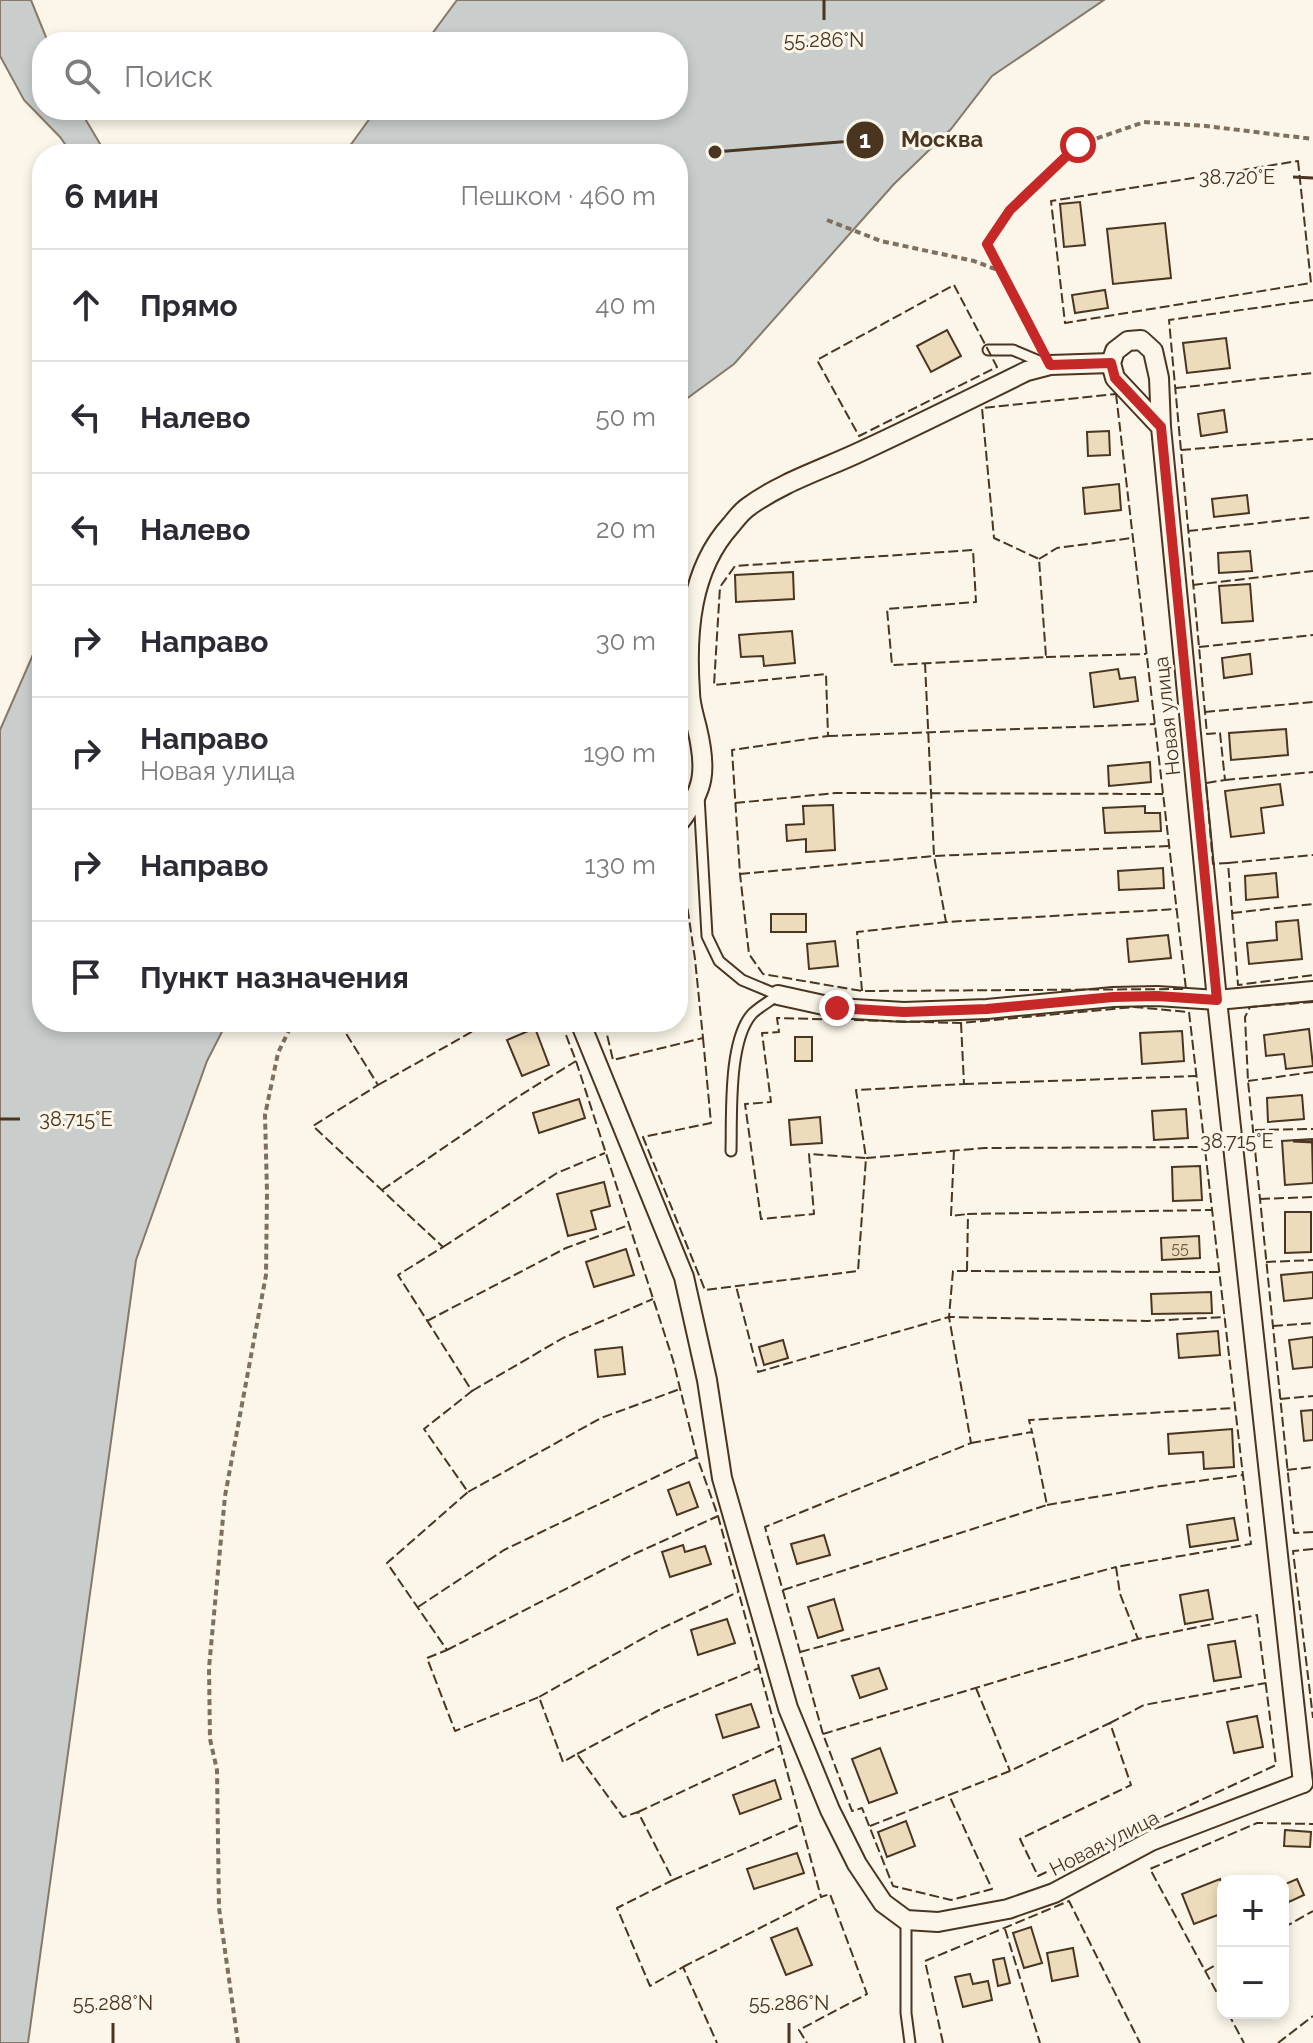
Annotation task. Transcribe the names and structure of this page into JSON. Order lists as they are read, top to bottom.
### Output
{
  "streets": {
    "street": ["Новая улица"]
  },
  "places": ["Москва"],
  "house_numbers": ["55"],
  "page": {
    "search": "Поиск",
    "heading": ["6 мин", "Пешком · 460 m"],
    "list": [
      ["Прямо", "40 m"],
      ["Налево", "50 m"],
      ["Налево", "20 m"],
      ["Направо", "30 m"],
      ["Направо", "Новая улица", "190 m"],
      ["Направо", "130 m"],
      "Пункт назначения"
    ],
    "map_buttons": ["+", "−"]
  },
  "coordinates": [
    "55.286°N",
    "38.720°E",
    "38.715°E",
    "55.288°N"
  ]
}
